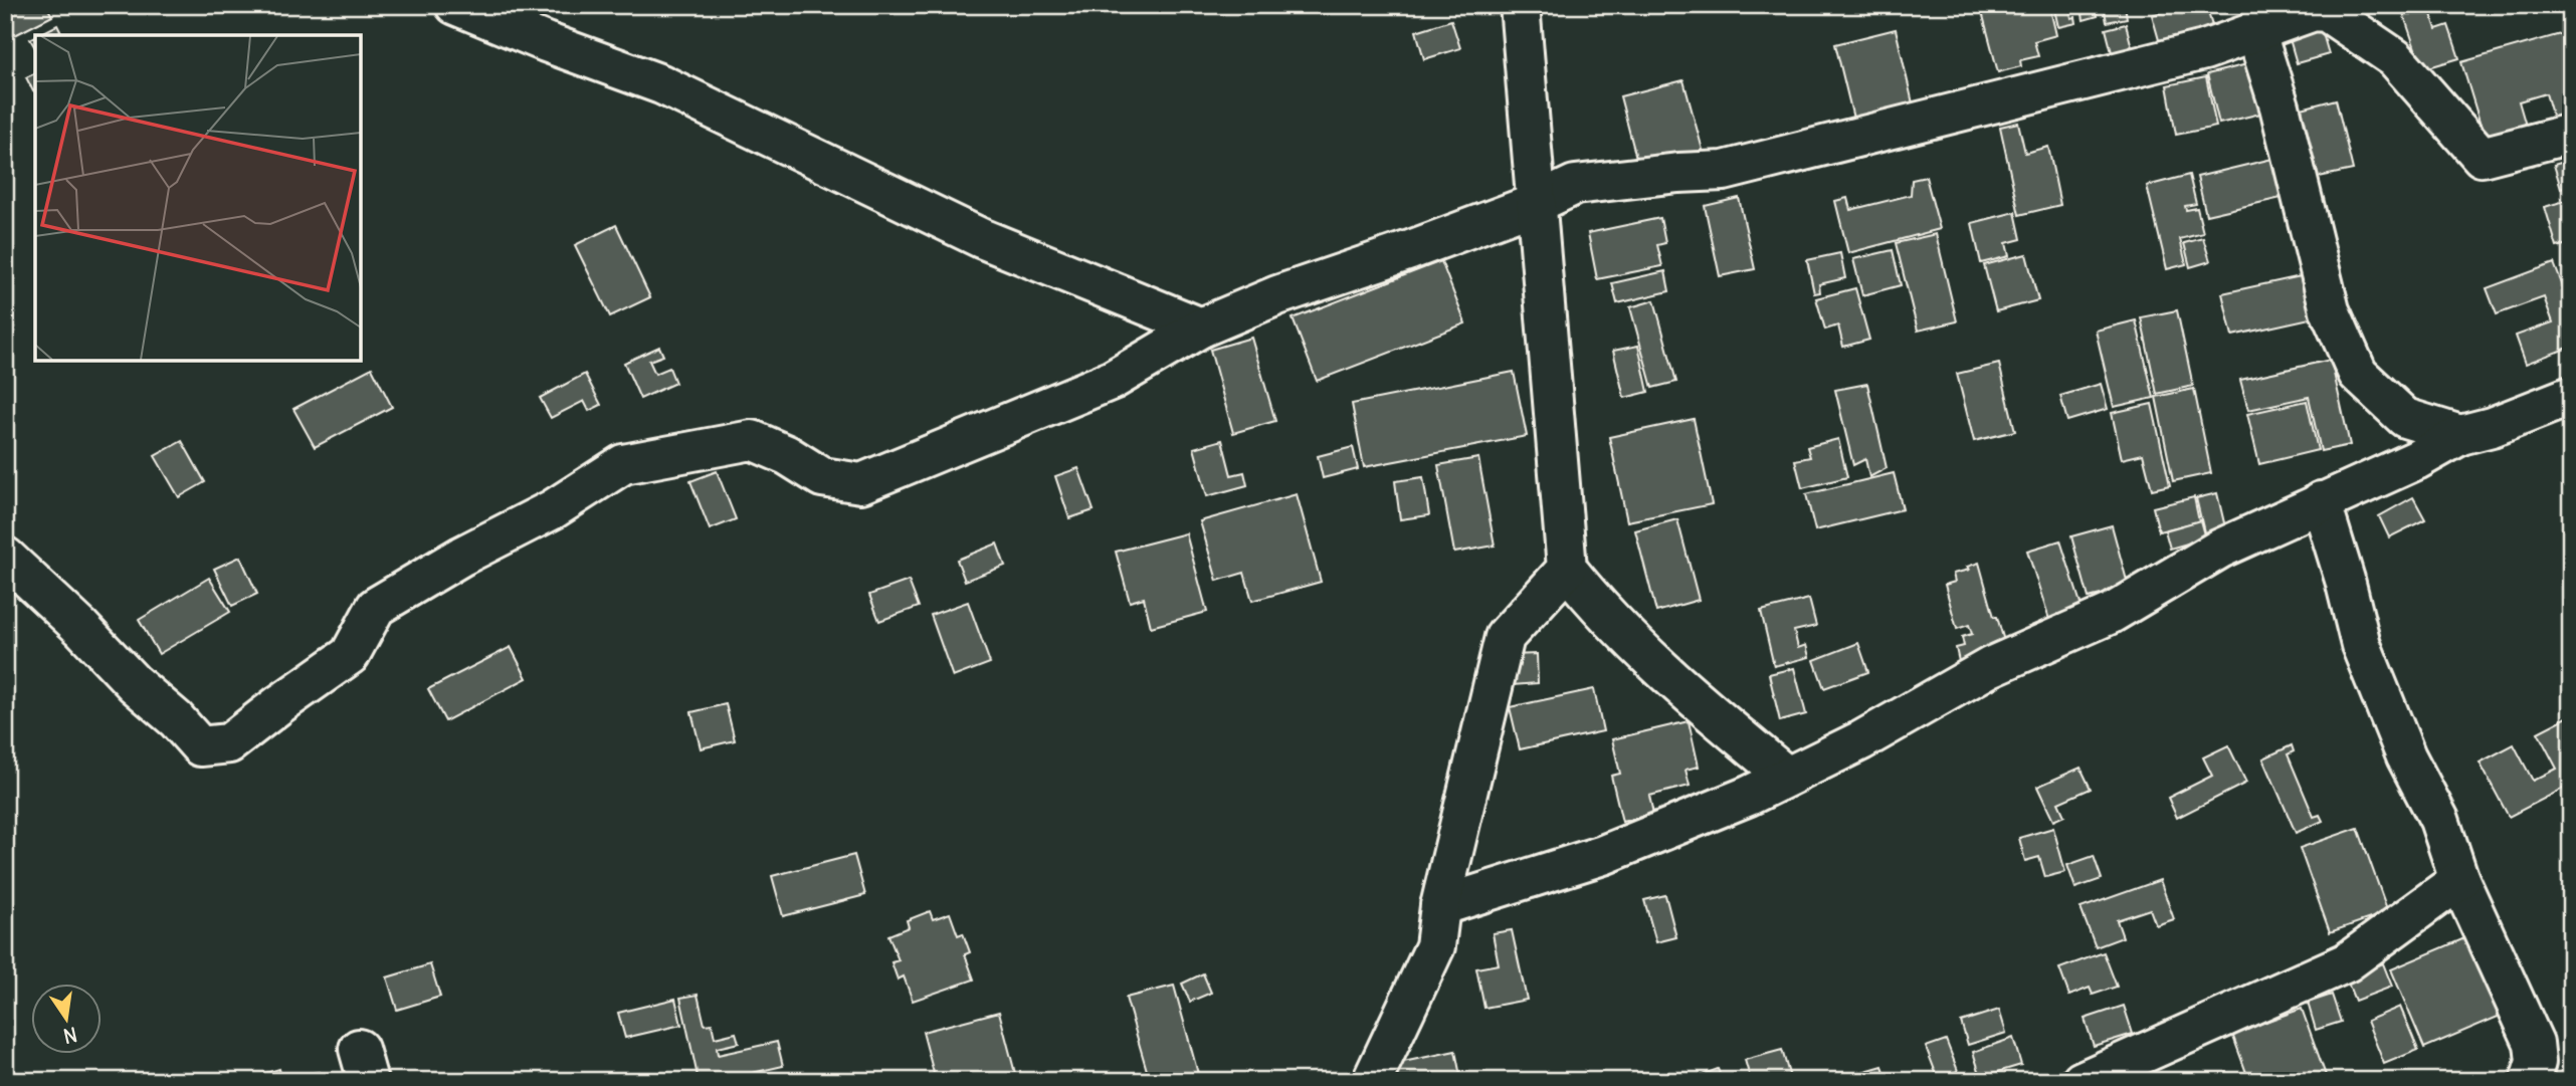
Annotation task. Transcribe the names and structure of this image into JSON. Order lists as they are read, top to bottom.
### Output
{
  "north": "bottom"
}
